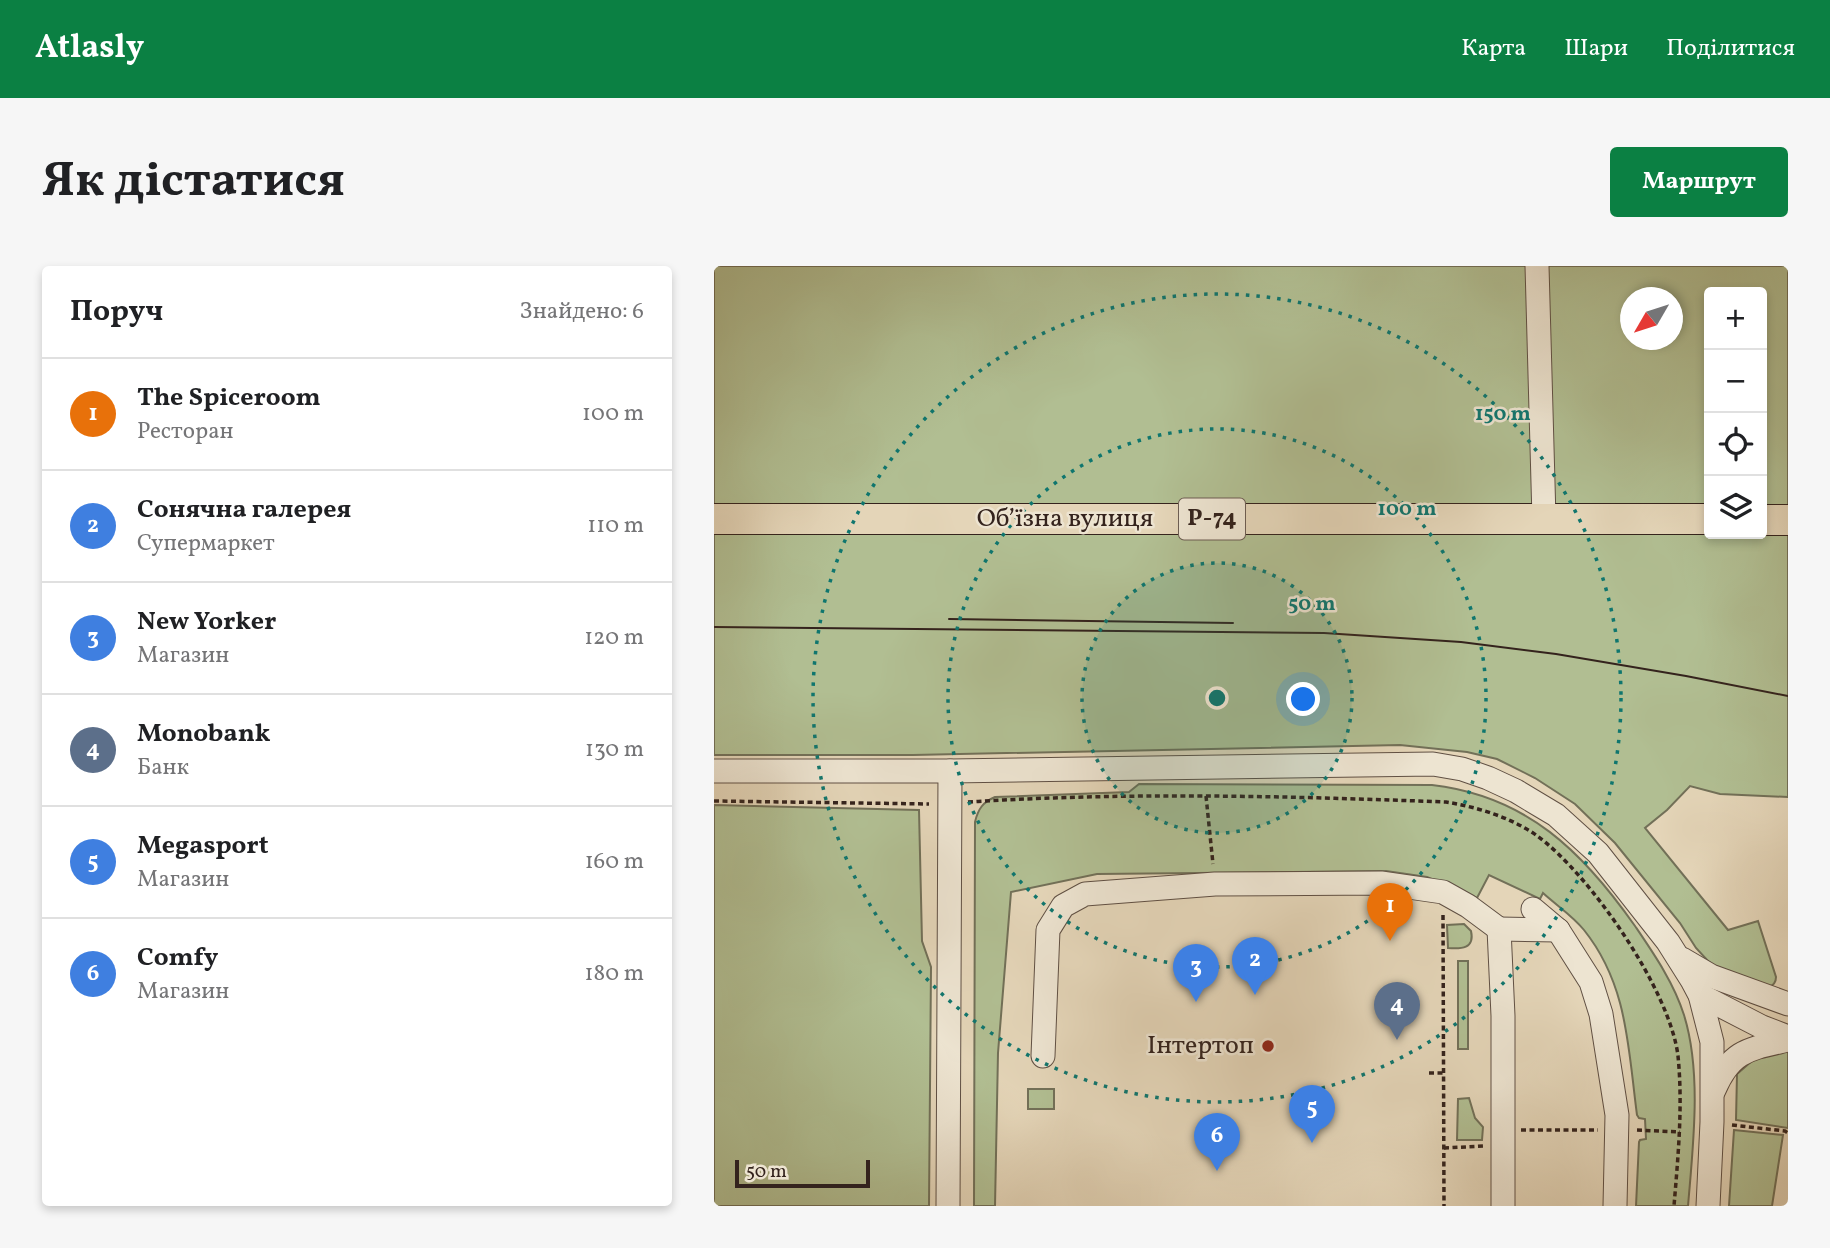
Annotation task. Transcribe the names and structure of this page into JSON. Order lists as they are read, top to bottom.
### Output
{
  "streets": {
    "main road": ["Обʼїзна вулиця", "Р-74"]
  },
  "places": ["Інтертоп"],
  "scale_bar": "50 m",
  "north": "bottom left",
  "page": {
    "header": "Atlasly",
    "nav": ["Карта", "Шари", "Поділитися"],
    "buttons": "Маршрут",
    "title": "Як дістатися",
    "heading": ["Поруч", "Знайдено: 6"],
    "map_buttons": ["+", "−"],
    "list": [
      {
        "mark": "1",
        "name": "The Spiceroom",
        "note": "Ресторан",
        "value": "100 m"
      },
      {
        "mark": "2",
        "name": "Сонячна галерея",
        "note": "Супермаркет",
        "value": "110 m"
      },
      {
        "mark": "3",
        "name": "New Yorker",
        "note": "Магазин",
        "value": "120 m"
      },
      {
        "mark": "4",
        "name": "Monobank",
        "note": "Банк",
        "value": "130 m"
      },
      {
        "mark": "5",
        "name": "Megasport",
        "note": "Магазин",
        "value": "160 m"
      },
      {
        "mark": "6",
        "name": "Comfy",
        "note": "Магазин",
        "value": "180 m"
      }
    ],
    "pins": [
      "1",
      "2",
      "3",
      "4",
      "5",
      "6"
    ],
    "scale": "50 m"
  },
  "rings": ["150 m", "100 m", "50 m"]
}
